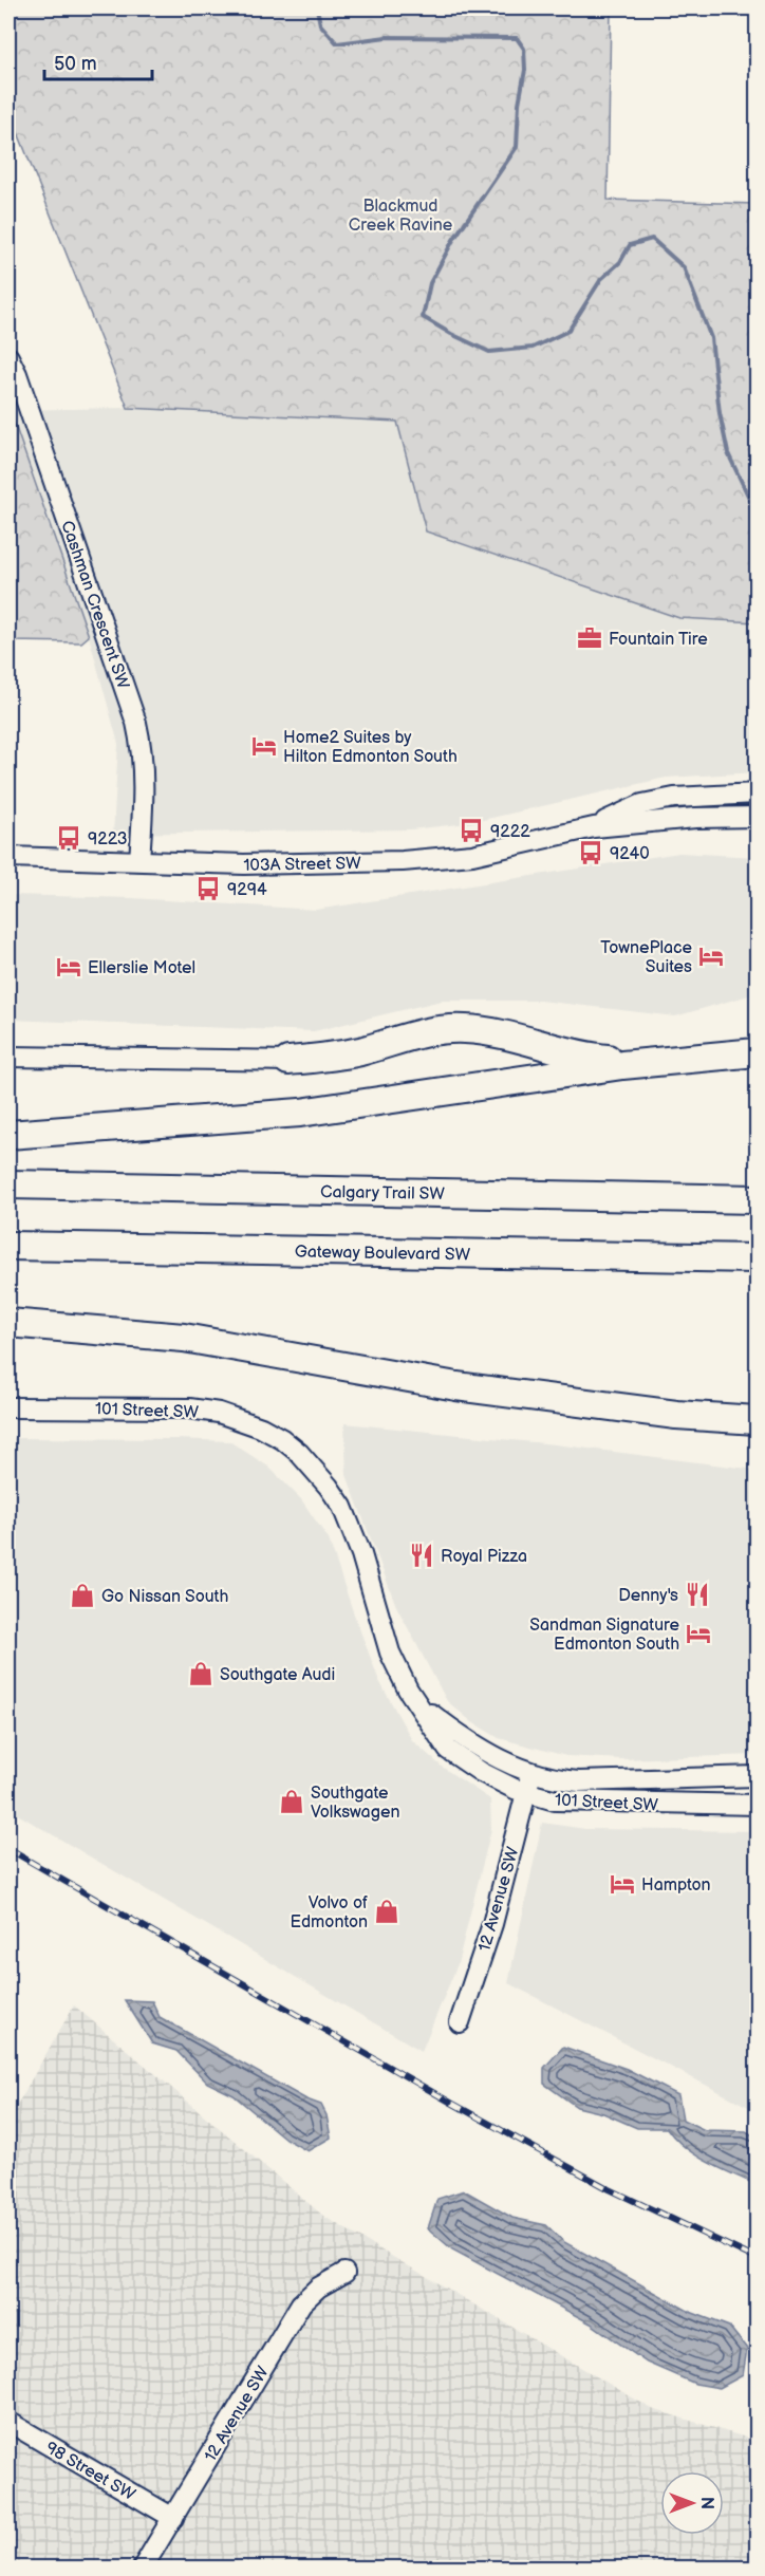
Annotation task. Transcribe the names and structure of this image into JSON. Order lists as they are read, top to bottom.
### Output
{
  "streets": {
    "highway": ["Calgary Trail SW", "Gateway Boulevard SW"],
    "street": [
      "Cashman Crescent SW",
      "103A Street SW",
      "101 Street SW",
      "12 Avenue SW",
      "98 Street SW"
    ]
  },
  "crossings": [
    ["Cashman Crescent SW", "103A Street SW"],
    ["101 Street SW", "12 Avenue SW"],
    ["12 Avenue SW", "98 Street SW"]
  ],
  "parks": ["Blackmud Creek Ravine"],
  "places": {
    "office": ["Fountain Tire"],
    "hotel": [
      "Home2 Suites by Hilton Edmonton South",
      "TownePlace Suites",
      "Ellerslie Motel",
      "Sandman Signature Edmonton South",
      "Hampton"
    ],
    "bus stop": [
      "9222",
      "9223",
      "9240",
      "9294"
    ],
    "restaurant": ["Royal Pizza", "Denny's"],
    "shop": [
      "Go Nissan South",
      "Southgate Audi",
      "Southgate Volkswagen",
      "Volvo of Edmonton"
    ]
  },
  "scale_bar": "50 m",
  "north": "right"
}
